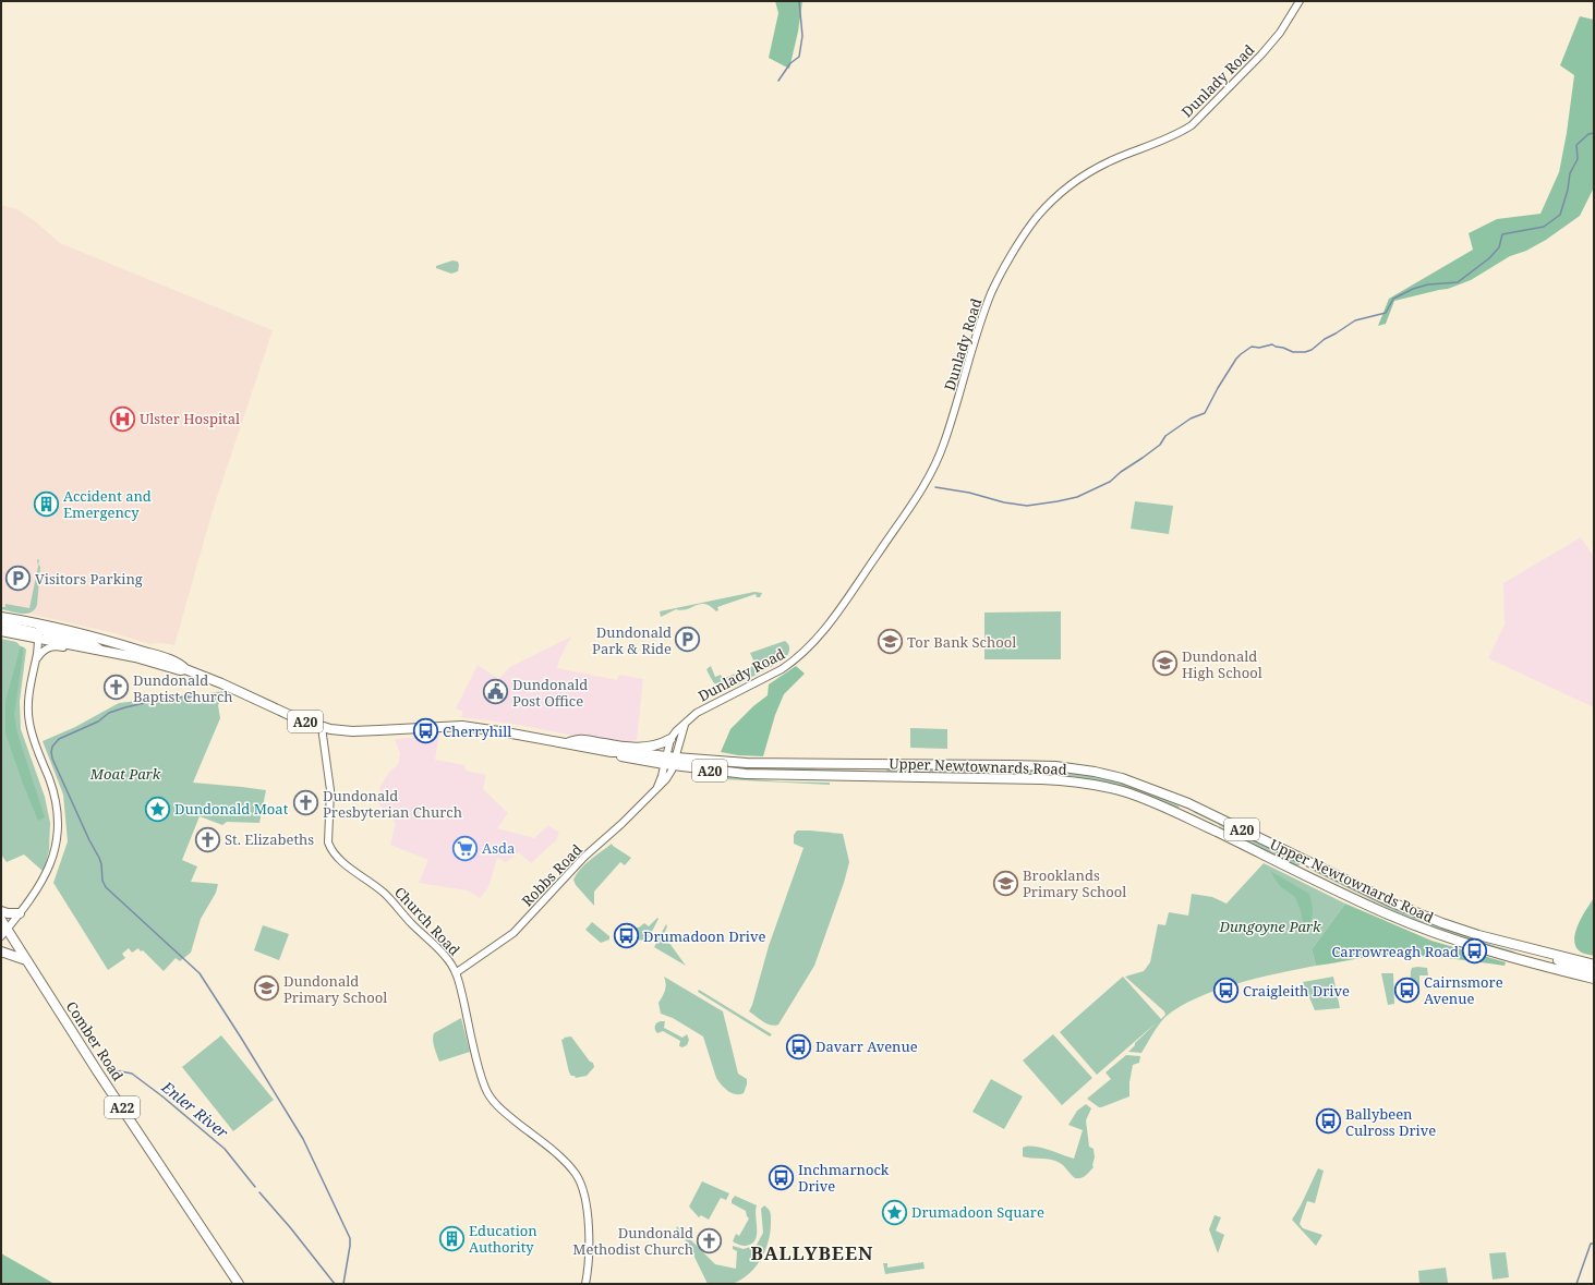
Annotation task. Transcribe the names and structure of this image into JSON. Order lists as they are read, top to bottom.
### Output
{
  "streets": {
    "highway": [
      "A20",
      "Upper Newtownards Road",
      "Comber Road",
      "A22"
    ],
    "street": ["Dunlady Road", "Robbs Road", "Church Road"]
  },
  "crossings": [
    ["Upper Newtownards Road", "Robbs Road"],
    ["Upper Newtownards Road", "Church Road"],
    ["Robbs Road", "Church Road"]
  ],
  "districts": ["BALLYBEEN"],
  "water": ["Enler River"],
  "parks": ["Moat Park", "Dungoyne Park"],
  "places": {
    "hospital": ["Ulster Hospital"],
    "building": ["Accident and Emergency", "Education Authority"],
    "parking": ["Visitors Parking", "Dundonald Park & Ride"],
    "school or university": [
      "Tor Bank School",
      "Dundonald High School",
      "Brooklands Primary School",
      "Dundonald Primary School"
    ],
    "church": [
      "Dundonald Baptist Church",
      "Dundonald Presbyterian Church",
      "St. Elizabeths",
      "Dundonald Methodist Church"
    ],
    "public building": ["Dundonald Post Office"],
    "bus stop": [
      "Cherryhill",
      "Drumadoon Drive",
      "Carrowreagh Road",
      "Cairnsmore Avenue",
      "Craigleith Drive",
      "Davarr Avenue",
      "Ballybeen Culross Drive",
      "Inchmarnock Drive"
    ],
    "place": ["Dundonald Moat", "Drumadoon Square"],
    "supermarket": ["Asda"]
  }
}
